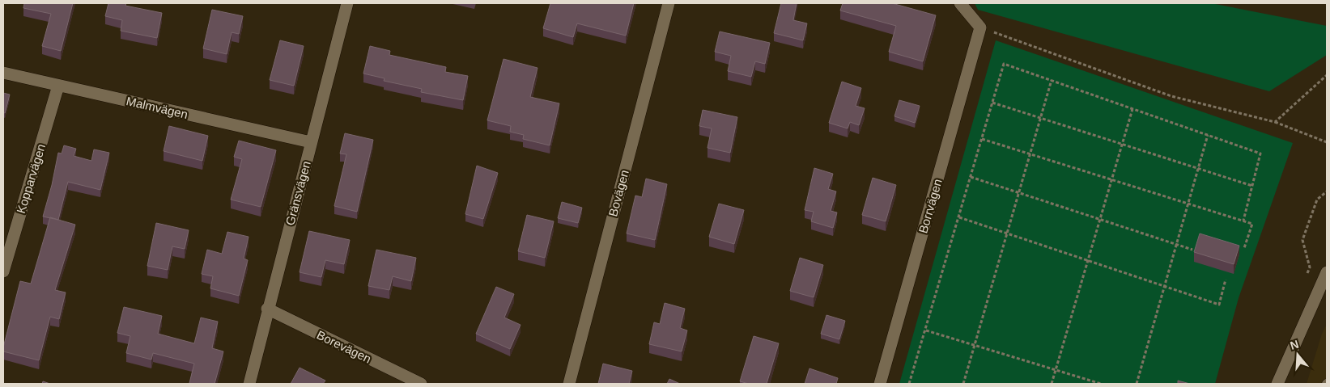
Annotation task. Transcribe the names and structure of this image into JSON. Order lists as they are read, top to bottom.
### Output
{
  "streets": {
    "street": [
      "Malmvägen",
      "Kopparvägen",
      "Gränsvägen",
      "Bovägen",
      "Borrvägen",
      "Borevägen"
    ]
  },
  "crossings": [
    ["Malmvägen", "Kopparvägen"],
    ["Malmvägen", "Gränsvägen"],
    ["Gränsvägen", "Borevägen"]
  ],
  "north": "top"
}
